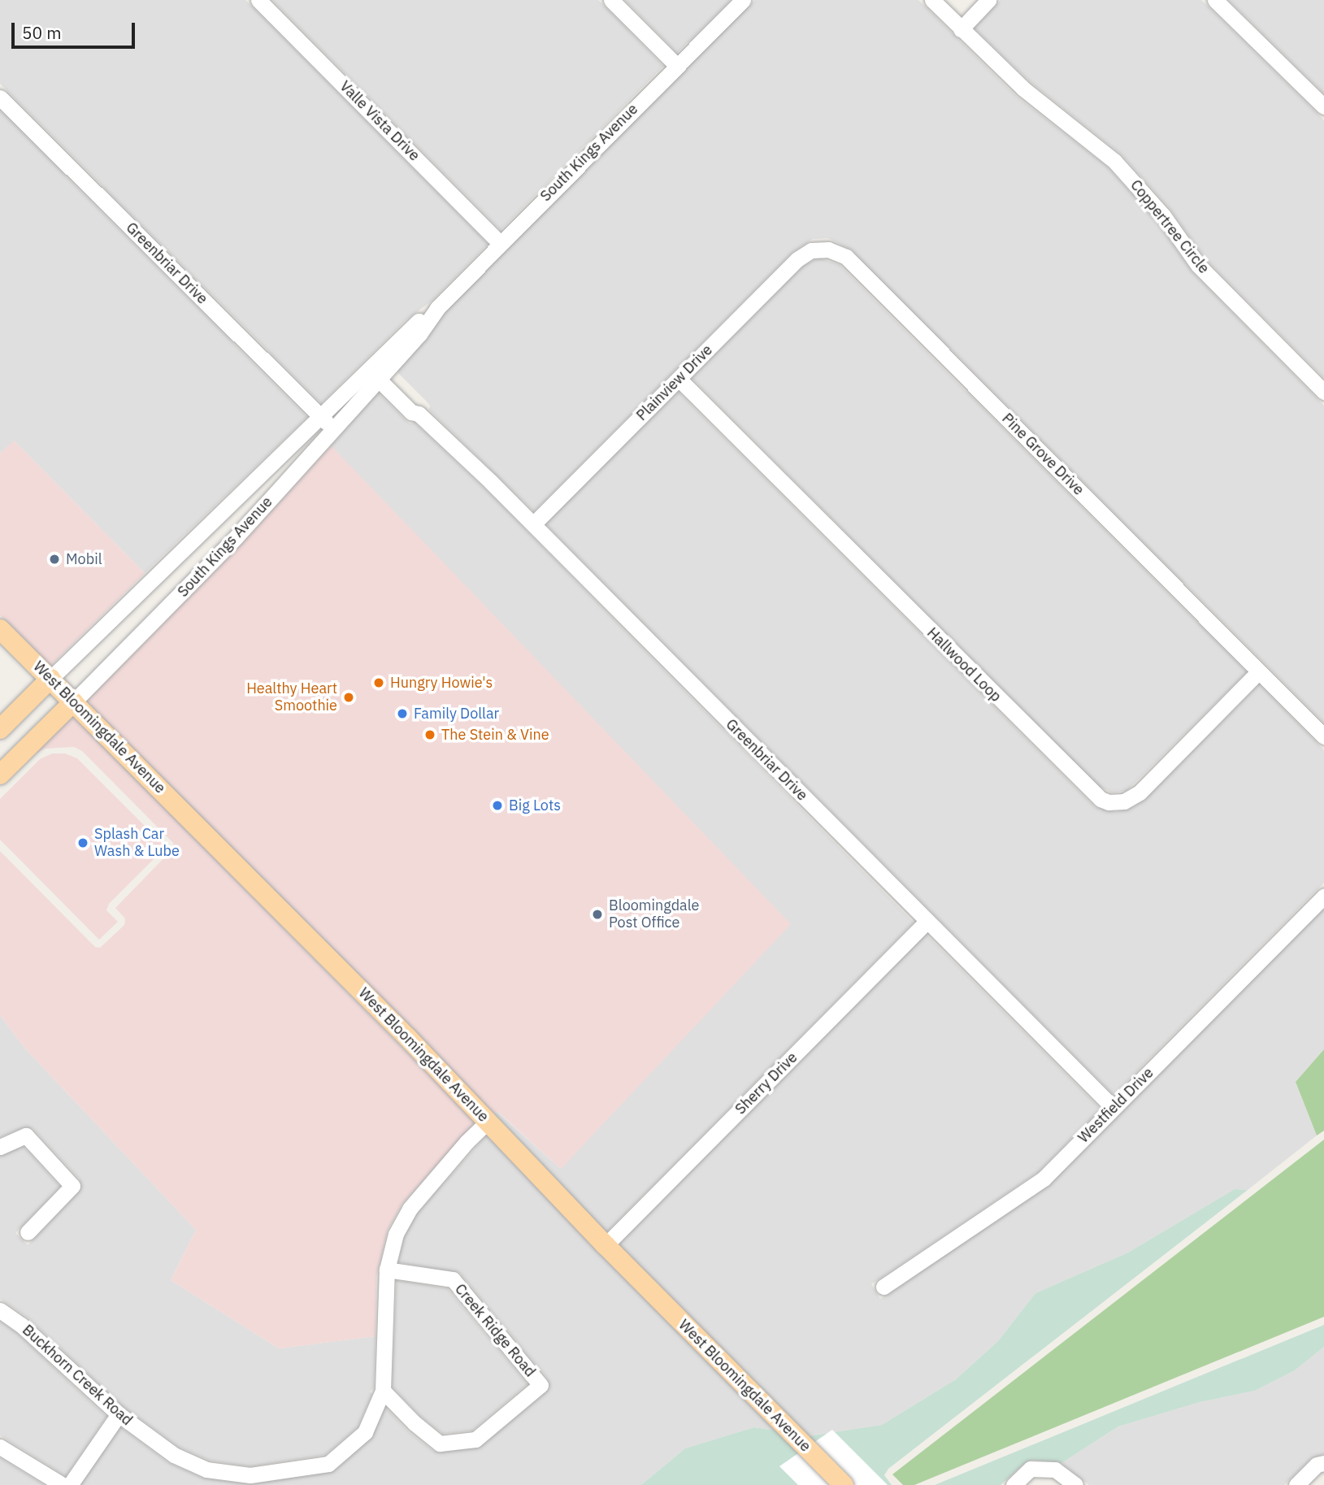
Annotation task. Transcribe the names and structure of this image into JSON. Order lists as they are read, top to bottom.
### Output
{
  "streets": {
    "main road": ["South Kings Avenue", "West Bloomingdale Avenue"],
    "street": [
      "Valle Vista Drive",
      "Coppertree Circle",
      "Greenbriar Drive",
      "Plainview Drive",
      "Pine Grove Drive",
      "Hallwood Loop",
      "Sherry Drive",
      "Westfield Drive",
      "Creek Ridge Road",
      "Buckhorn Creek Road"
    ]
  },
  "crossings": [
    ["Valle Vista Drive", "South Kings Avenue"],
    ["South Kings Avenue", "Greenbriar Drive"],
    ["South Kings Avenue", "West Bloomingdale Avenue"],
    ["Greenbriar Drive", "Plainview Drive"],
    ["Greenbriar Drive", "Sherry Drive"],
    ["Greenbriar Drive", "Westfield Drive"],
    ["Plainview Drive", "Pine Grove Drive"],
    ["Plainview Drive", "Hallwood Loop"],
    ["Pine Grove Drive", "Hallwood Loop"],
    ["West Bloomingdale Avenue", "Sherry Drive"],
    ["West Bloomingdale Avenue", "Buckhorn Creek Road"],
    ["Creek Ridge Road", "Buckhorn Creek Road"]
  ],
  "places": [
    "Mobil",
    "Hungry Howie's",
    "Healthy Heart Smoothie",
    "Family Dollar",
    "The Stein & Vine",
    "Big Lots",
    "Splash Car Wash & Lube",
    "Bloomingdale Post Office"
  ],
  "scale_bar": "50 m"
}
